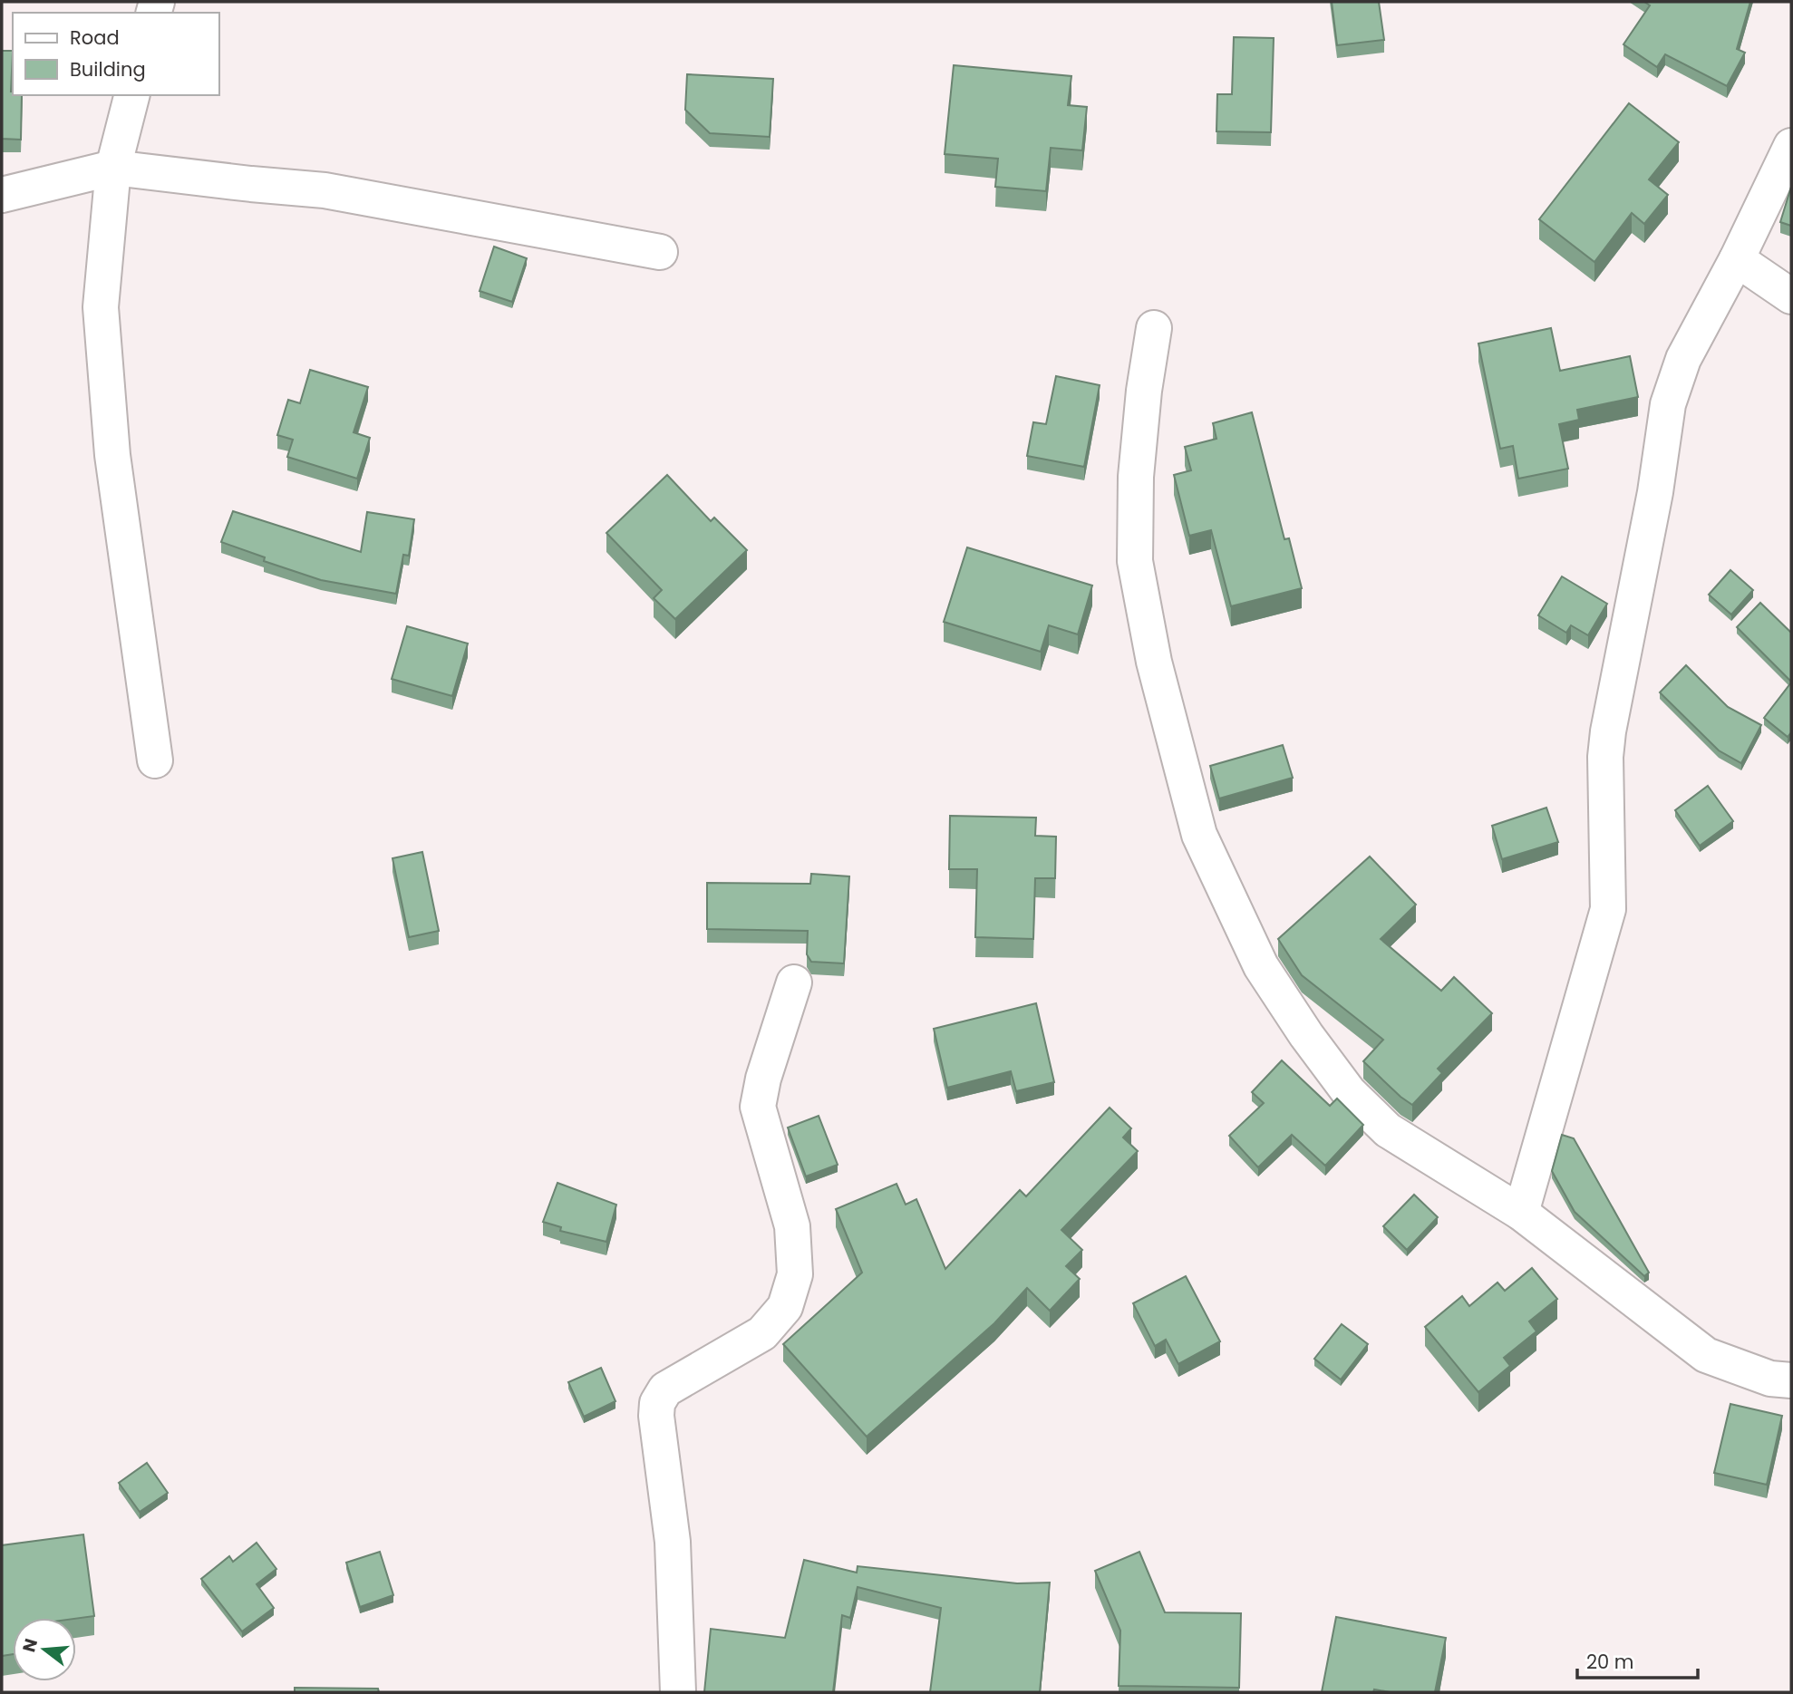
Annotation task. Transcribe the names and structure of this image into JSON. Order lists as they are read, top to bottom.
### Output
{
  "legend": ["Road", "Building"],
  "scale_bar": "20 m",
  "north": "left"
}
